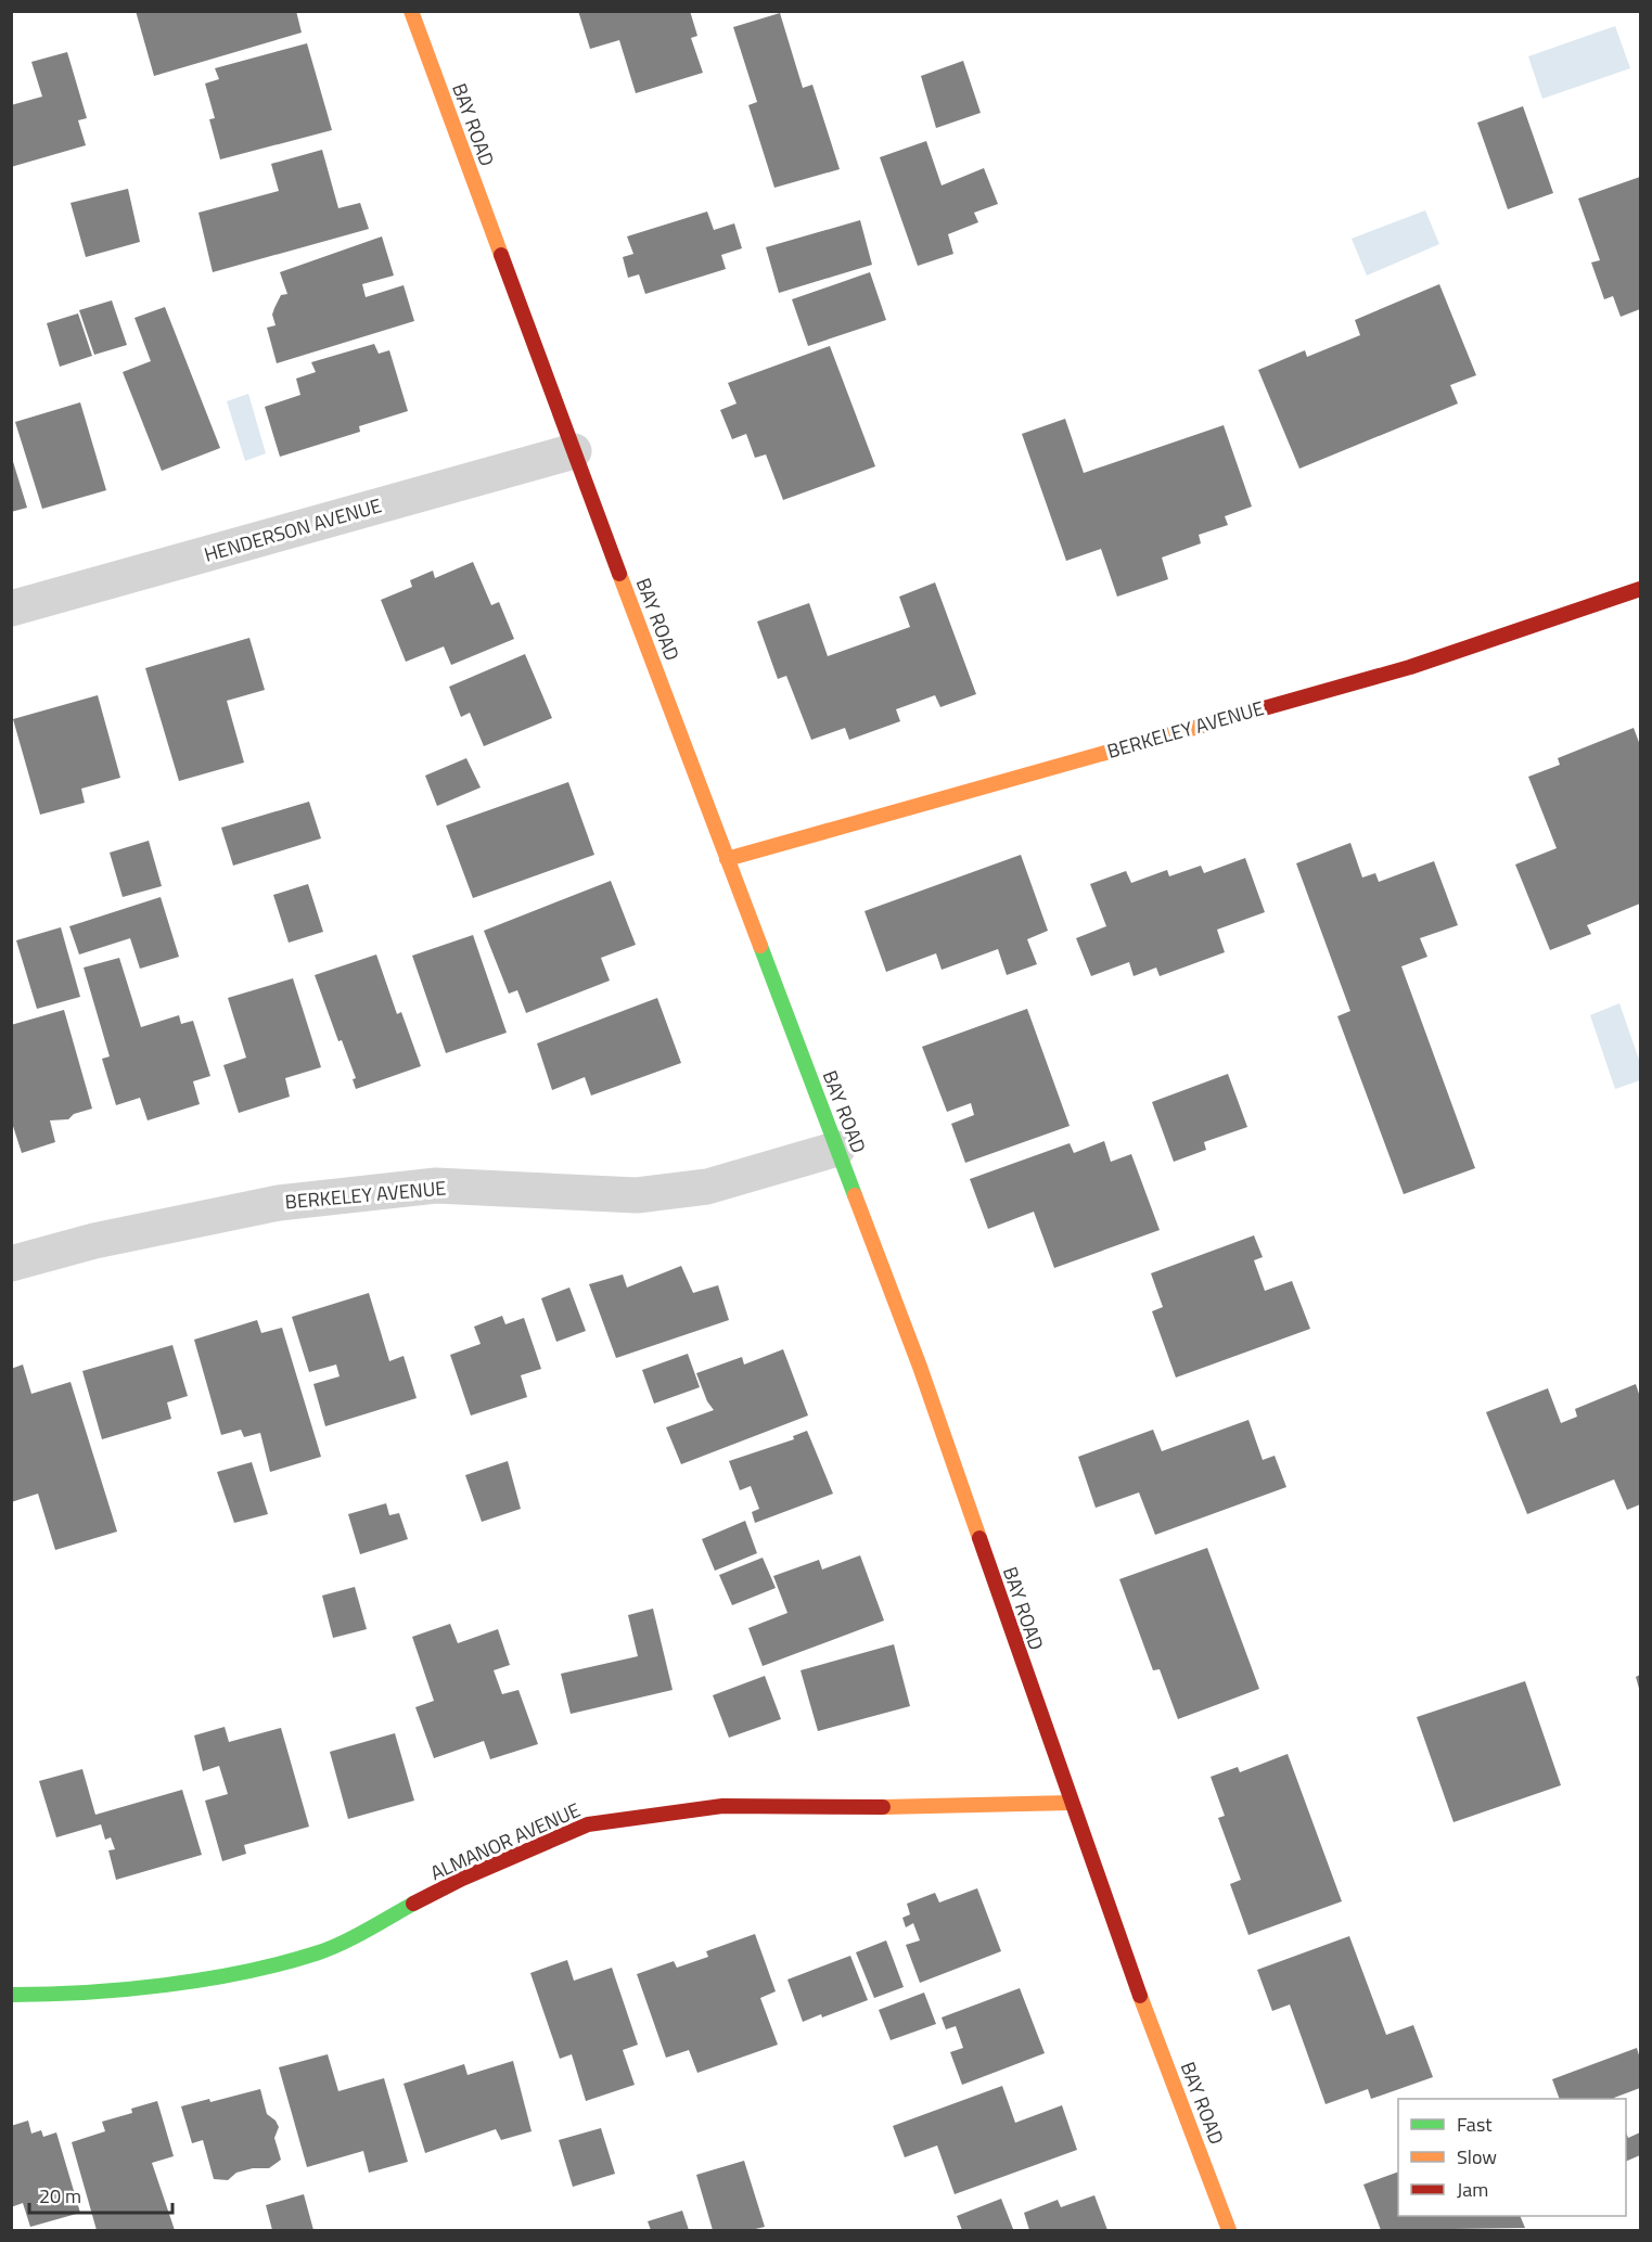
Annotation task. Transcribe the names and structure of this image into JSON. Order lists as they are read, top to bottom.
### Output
{
  "streets": {
    "street": [
      "BAY ROAD",
      "HENDERSON AVENUE",
      "BERKELEY AVENUE",
      "ALMANOR AVENUE"
    ]
  },
  "crossings": [
    ["BAY ROAD", "HENDERSON AVENUE"],
    ["BAY ROAD", "BERKELEY AVENUE"],
    ["BAY ROAD", "ALMANOR AVENUE"]
  ],
  "legend": ["Fast", "Slow", "Jam"],
  "scale_bar": "20 m"
}
